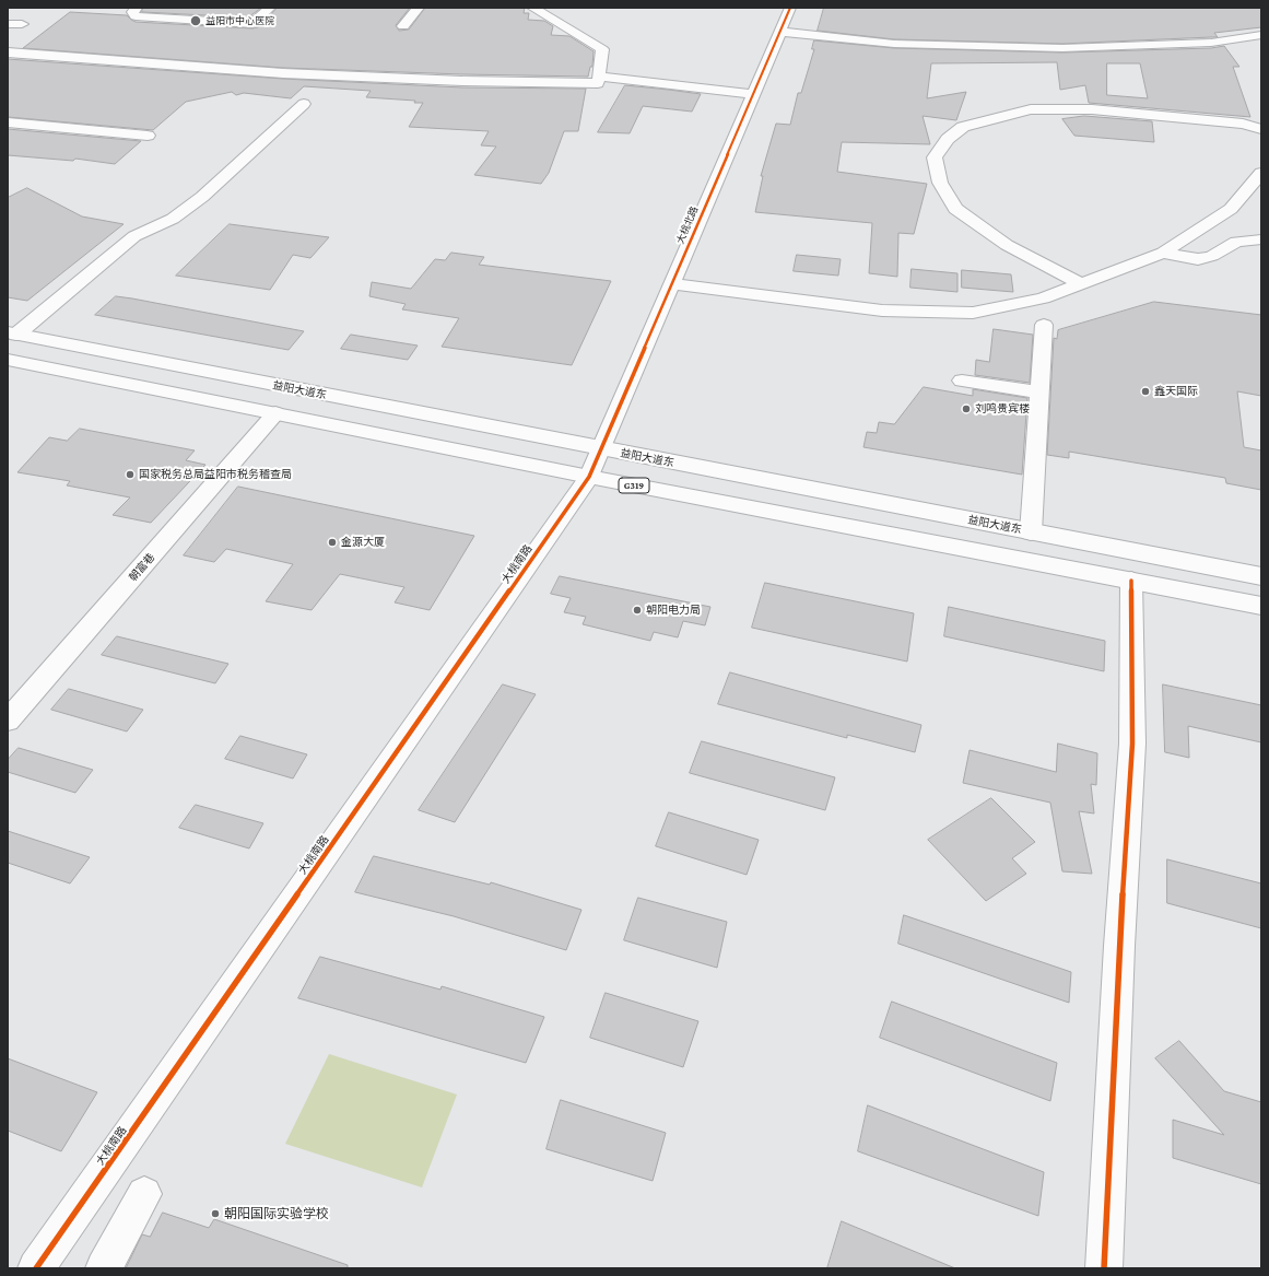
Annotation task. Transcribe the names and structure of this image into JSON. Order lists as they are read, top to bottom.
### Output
{
  "streets": {
    "street": [
      "大桃北路",
      "益阳大道东",
      "G319",
      "大桃南路",
      "朝富巷"
    ]
  },
  "crossings": [
    ["大桃北路", "益阳大道东"],
    ["大桃北路", "大桃南路"],
    ["益阳大道东", "大桃南路"],
    ["G319", "大桃南路"],
    ["G319", "朝富巷"]
  ],
  "places": [
    "益阳市中心医院",
    "鑫天国际",
    "刘鸣贵宾楼",
    "国家税务总局益阳市税务稽查局",
    "金源大厦",
    "朝阳电力局",
    "朝阳国际实验学校"
  ]
}
